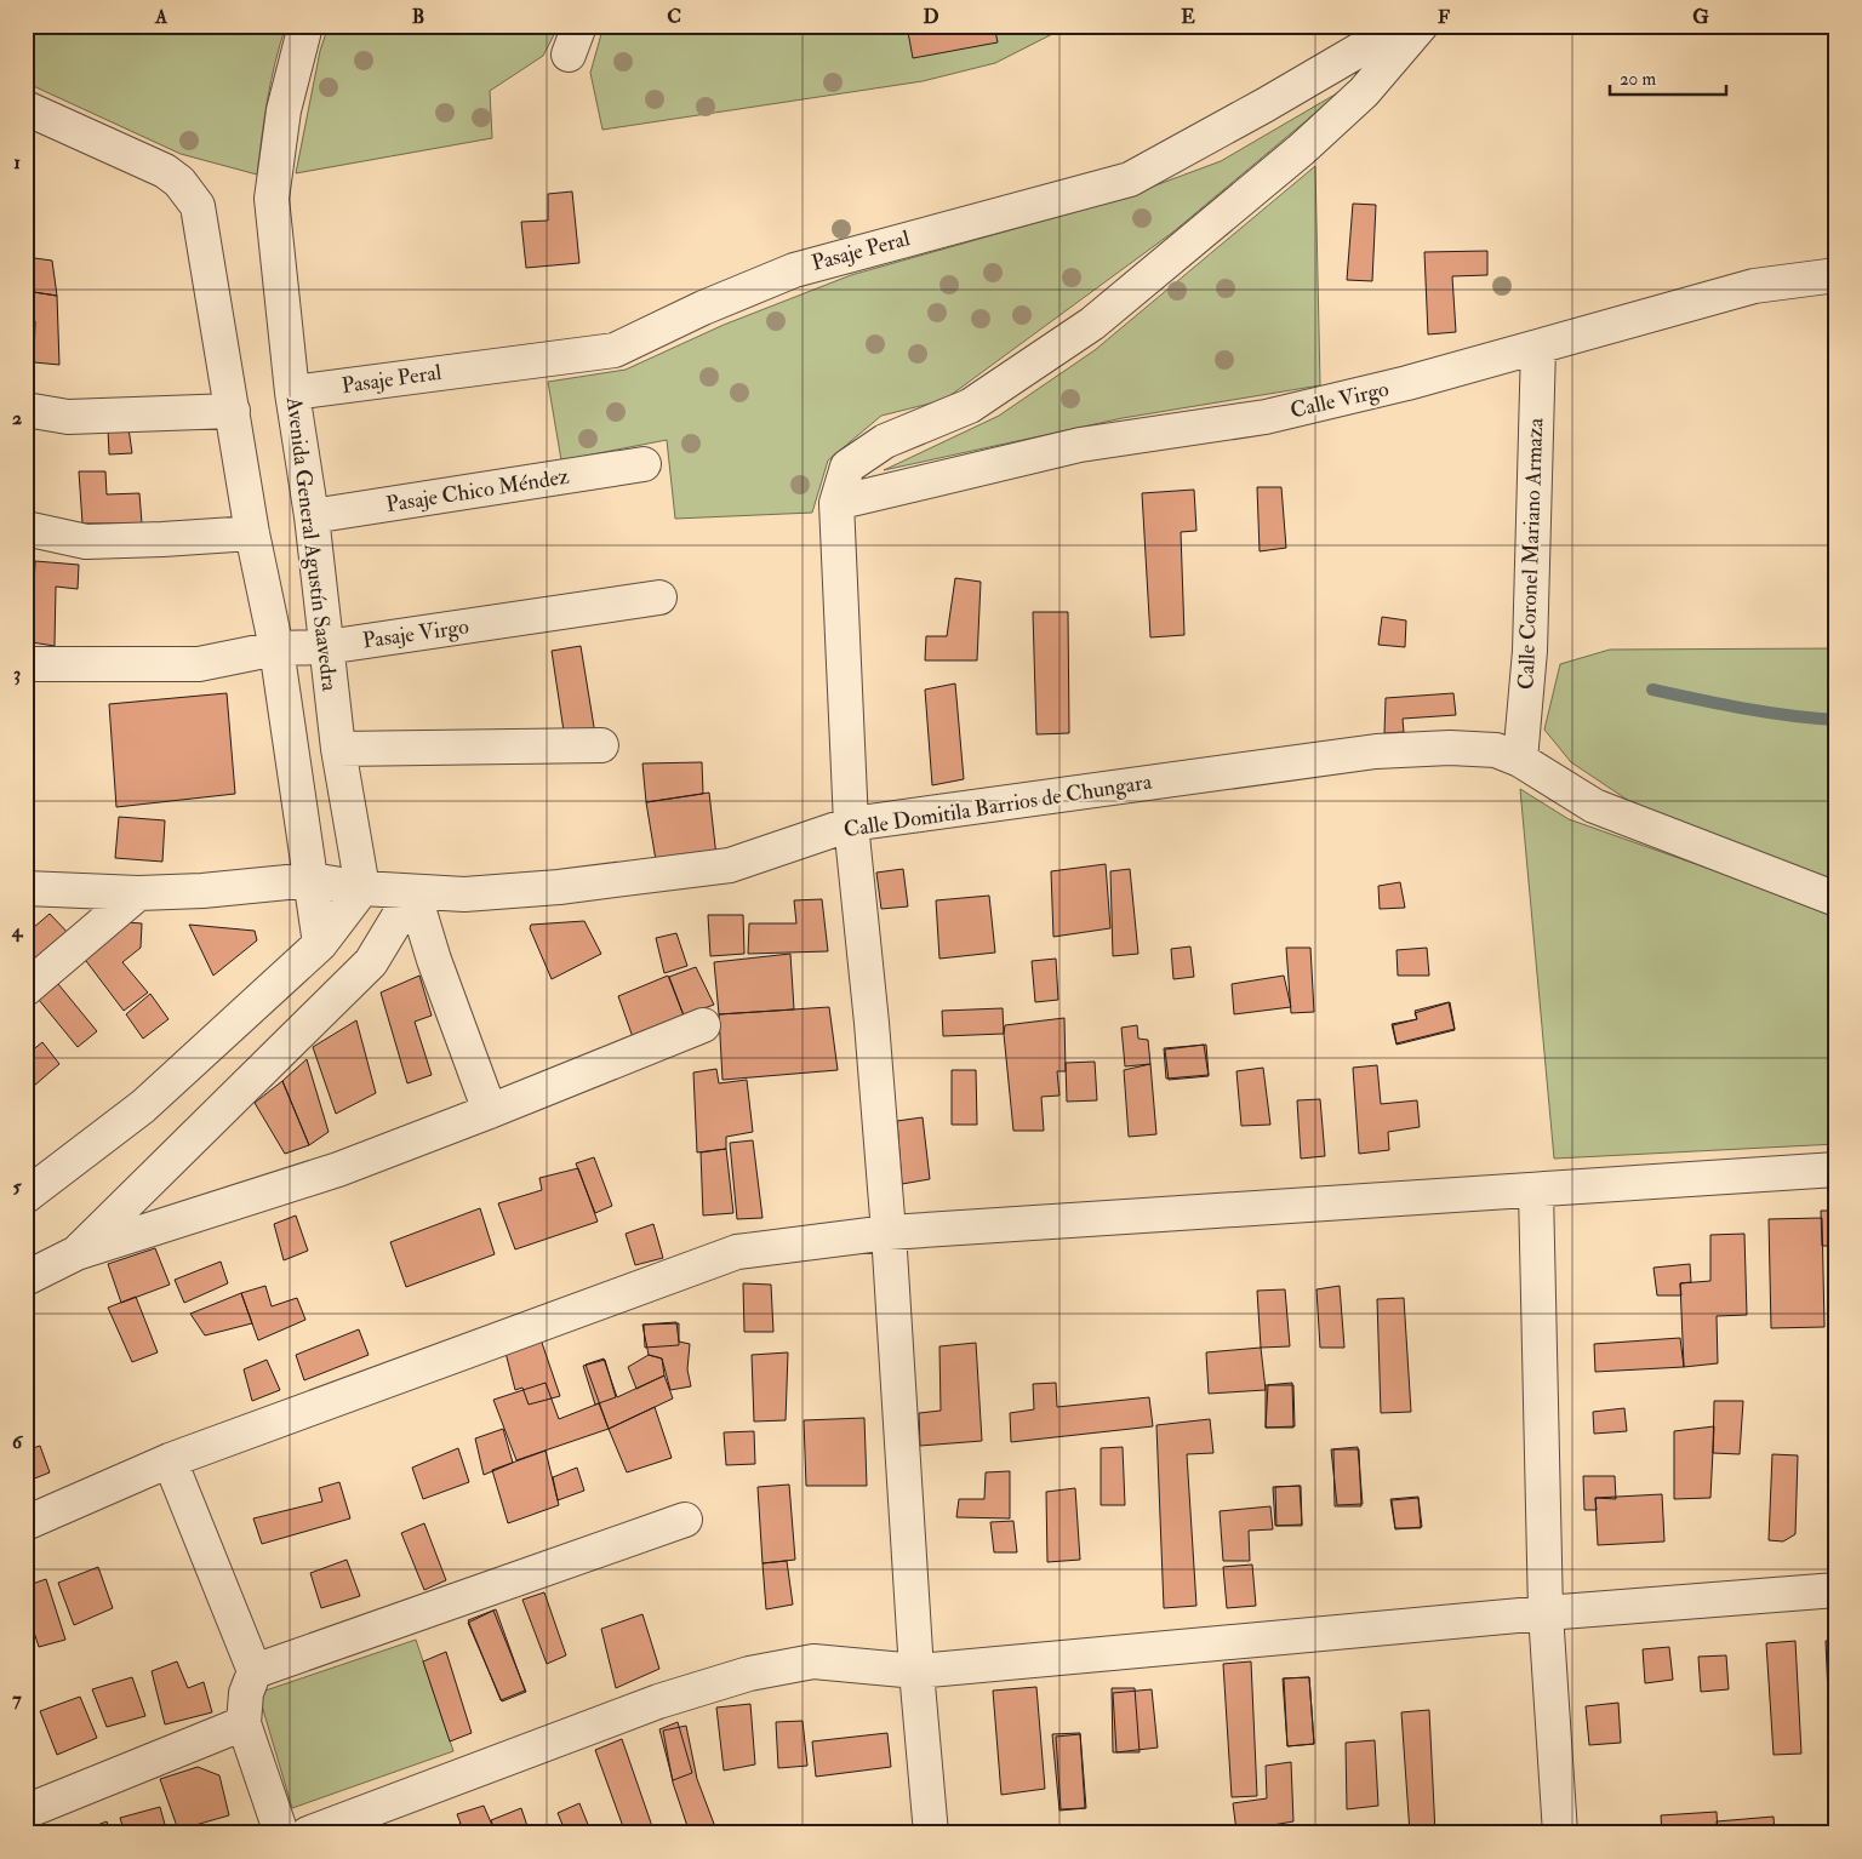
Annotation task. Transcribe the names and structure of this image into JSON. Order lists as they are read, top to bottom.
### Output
{
  "streets": {
    "street": [
      "Pasaje Peral",
      "Calle Virgo",
      "Pasaje Chico Méndez",
      "Avenida General Agustín Saavedra",
      "Calle Coronel Mariano Armaza",
      "Pasaje Virgo",
      "Calle Domitila Barrios de Chungara"
    ]
  },
  "crossings": [
    ["Pasaje Peral", "Avenida General Agustín Saavedra"],
    ["Calle Virgo", "Calle Coronel Mariano Armaza"],
    ["Pasaje Chico Méndez", "Avenida General Agustín Saavedra"],
    ["Avenida General Agustín Saavedra", "Pasaje Virgo"],
    ["Avenida General Agustín Saavedra", "Calle Domitila Barrios de Chungara"],
    ["Calle Coronel Mariano Armaza", "Calle Domitila Barrios de Chungara"]
  ],
  "scale_bar": "20 m",
  "grid": {
    "columns": [
      "A",
      "B",
      "C",
      "D",
      "E",
      "F",
      "G"
    ],
    "rows": [
      "1",
      "2",
      "3",
      "4",
      "5",
      "6",
      "7"
    ]
  }
}
